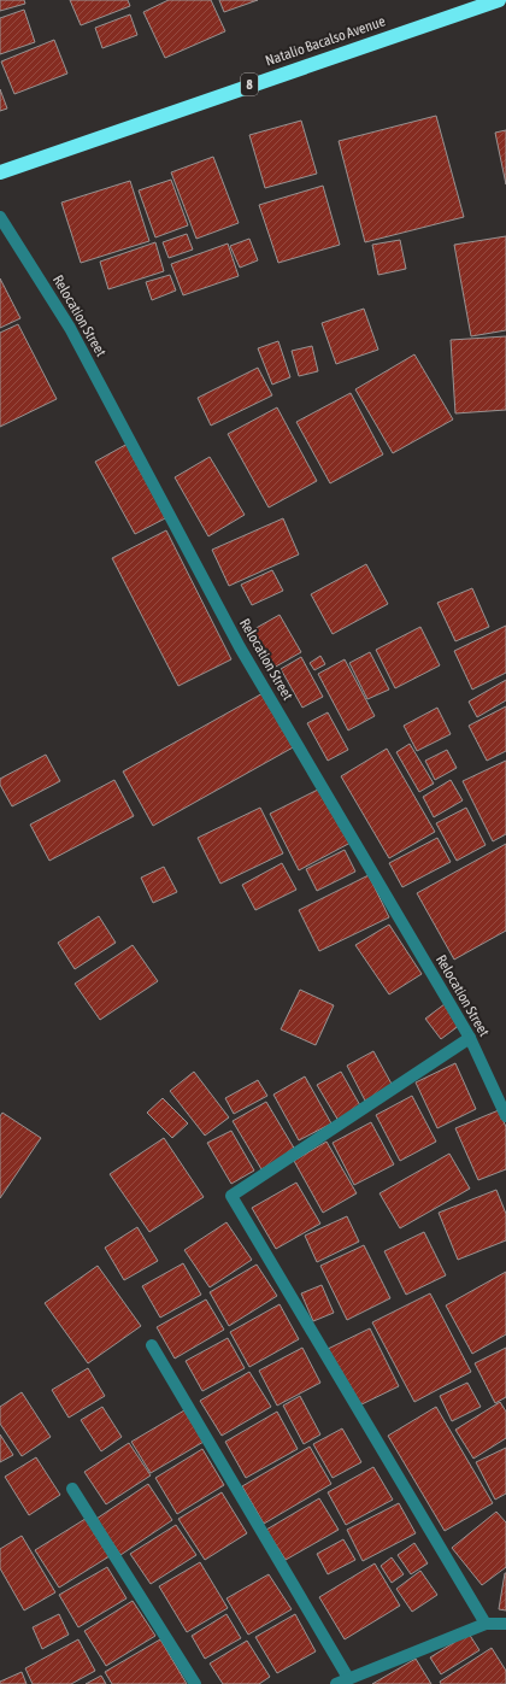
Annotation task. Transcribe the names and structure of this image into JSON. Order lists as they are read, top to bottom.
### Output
{
  "streets": {
    "highway": ["Natalio Bacalso Avenue", "8"],
    "street": ["Relocation Street"]
  }
}
